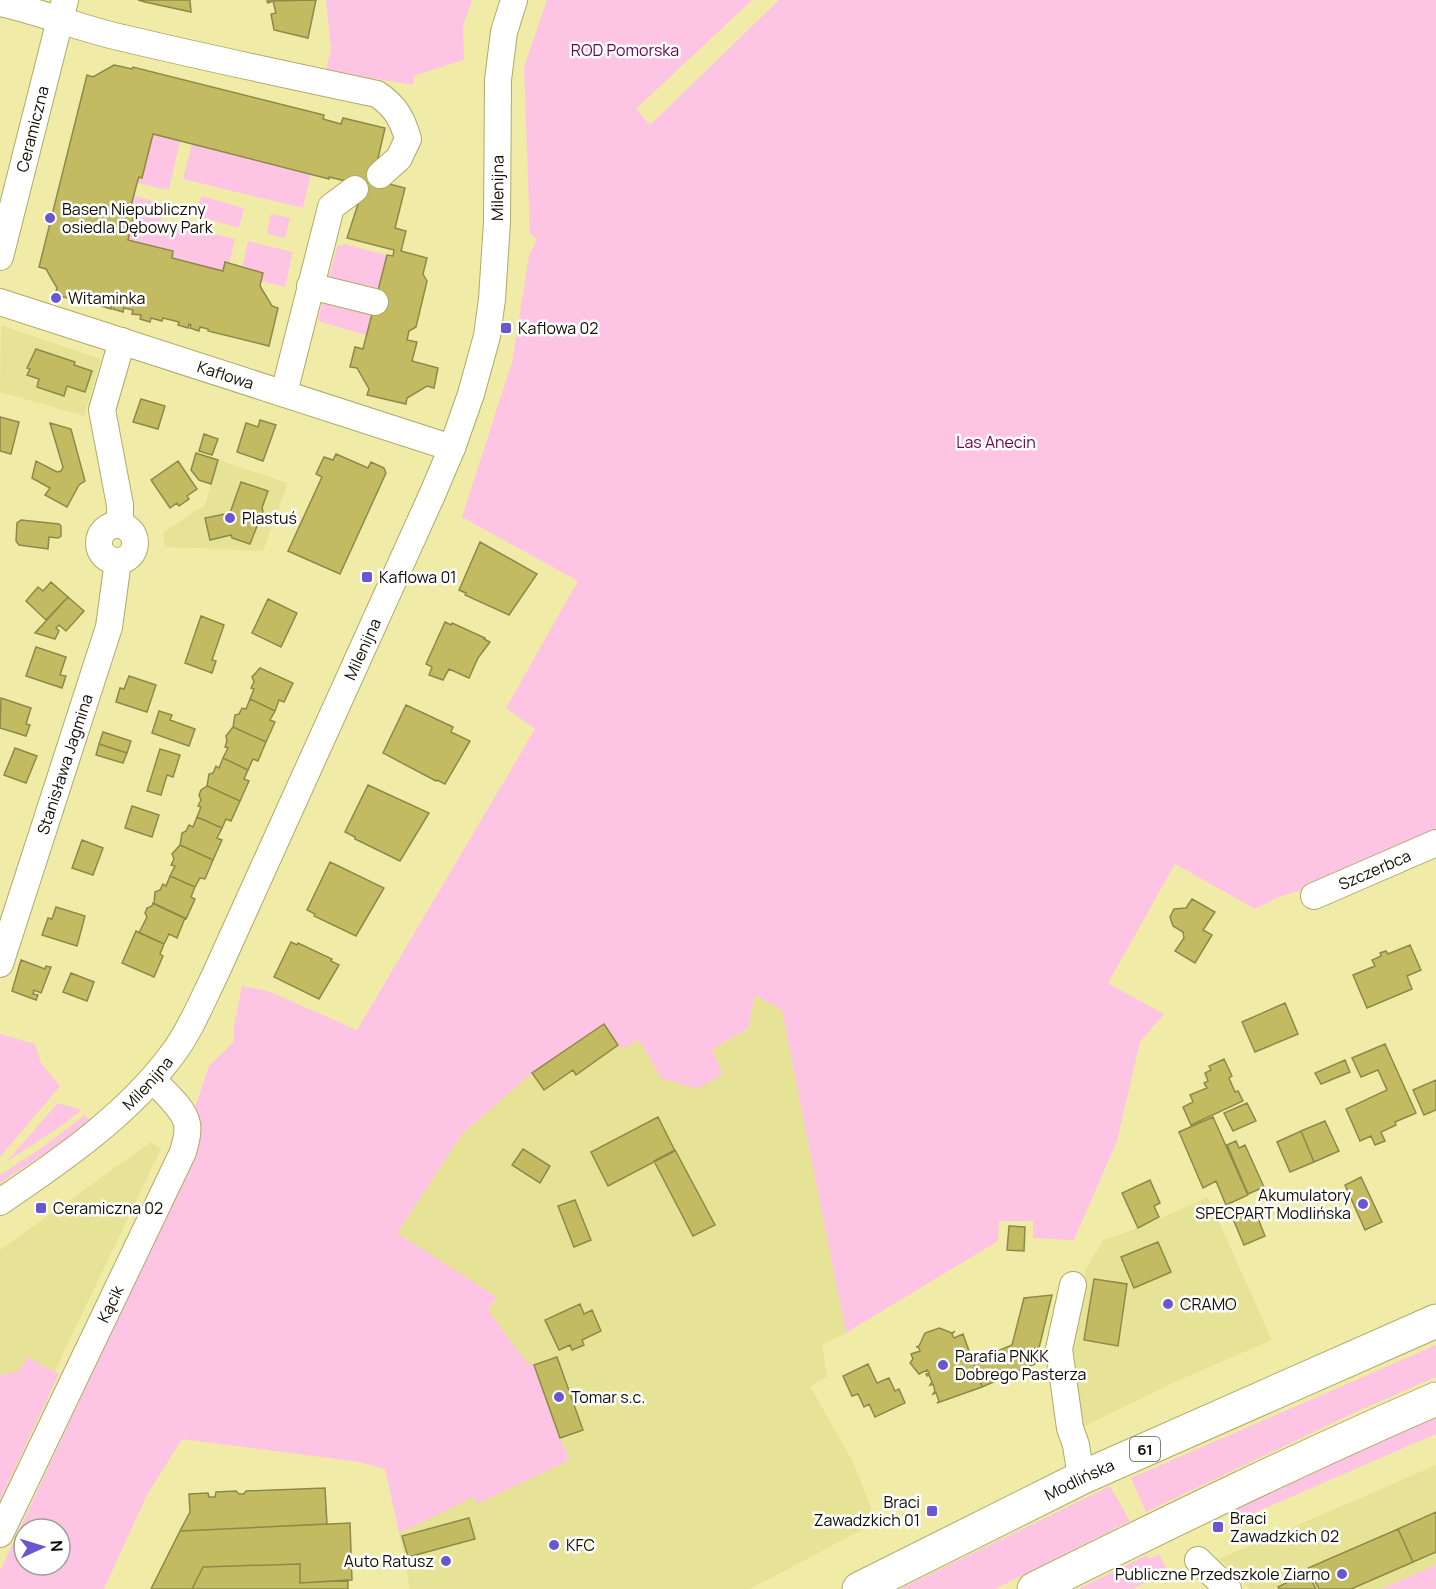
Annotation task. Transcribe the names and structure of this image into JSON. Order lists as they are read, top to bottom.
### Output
{
  "streets": {
    "main road": ["61", "Modlińska"],
    "street": [
      "Ceramiczna",
      "Milenijna",
      "Kaflowa",
      "Stanisława Jagmina",
      "Szczerbca",
      "Kącik"
    ]
  },
  "crossings": [
    ["Milenijna", "Kaflowa"],
    ["Milenijna", "Kącik"],
    ["Kaflowa", "Stanisława Jagmina"]
  ],
  "parks": ["ROD Pomorska", "Las Anecin"],
  "places": {
    "other": [
      "Basen Niepubliczny osiedla Dębowy Park",
      "Witaminka",
      "Plastuś",
      "Akumulatory SPECPART Modlińska",
      "CRAMO",
      "Parafia PNKK Dobrego Pasterza",
      "Tomar s.c.",
      "KFC",
      "Auto Ratusz",
      "Publiczne Przedszkole Ziarno"
    ],
    "transit": [
      "Kaflowa 02",
      "Kaflowa 01",
      "Ceramiczna 02",
      "Braci Zawadzkich 01",
      "Braci Zawadzkich 02"
    ]
  },
  "north": "right"
}
